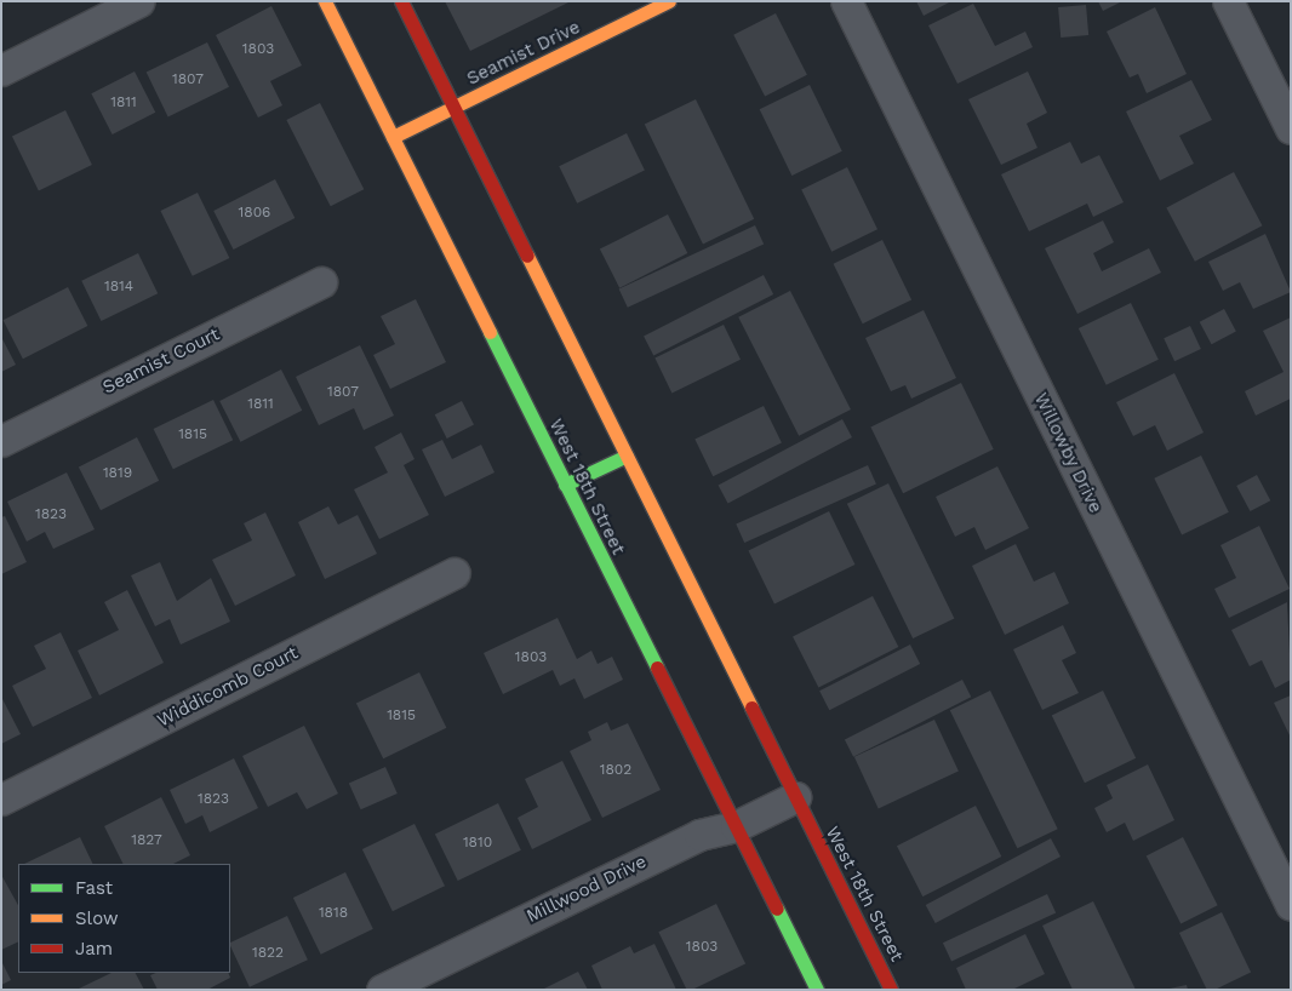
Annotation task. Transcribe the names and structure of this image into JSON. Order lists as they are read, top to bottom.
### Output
{
  "streets": {
    "main road": ["Seamist Drive", "West 18th Street"],
    "street": [
      "Seamist Court",
      "Willowby Drive",
      "Widdicomb Court",
      "Millwood Drive"
    ]
  },
  "crossings": [
    ["Seamist Drive", "West 18th Street"],
    ["West 18th Street", "Millwood Drive"]
  ],
  "house_numbers": [
    "1803",
    "1807",
    "1811",
    "1806",
    "1814",
    "1807",
    "1811",
    "1815",
    "1819",
    "1823",
    "1803",
    "1815",
    "1802",
    "1823",
    "1827",
    "1810",
    "1818",
    "1803",
    "1822"
  ],
  "legend": ["Fast", "Slow", "Jam"]
}
